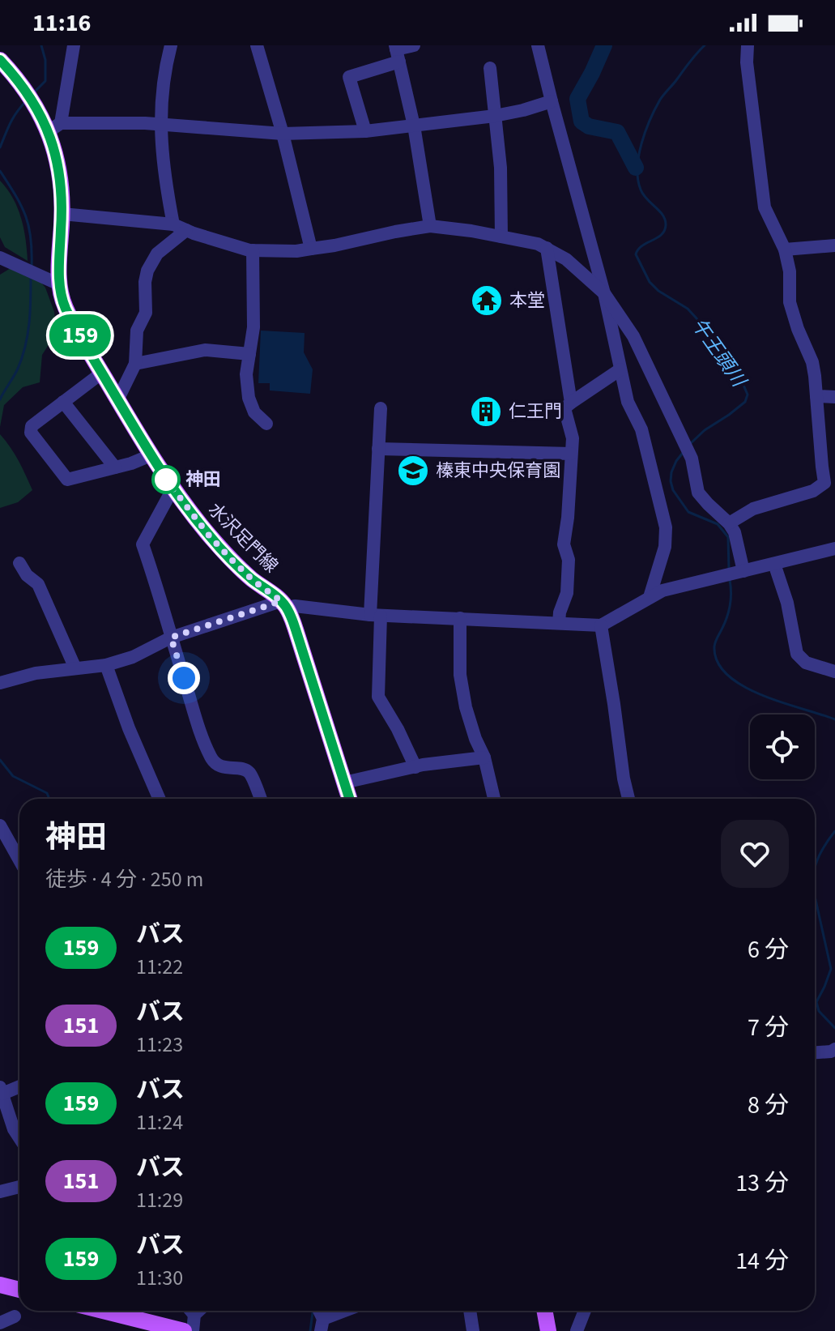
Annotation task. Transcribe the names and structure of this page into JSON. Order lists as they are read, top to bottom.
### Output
{
  "streets": {
    "main road": ["水沢足門線"]
  },
  "water": ["午王頭川"],
  "places": {
    "temple": ["本堂"],
    "building": ["仁王門"],
    "school or university": ["榛東中央保育園"],
    "other": ["神田"]
  },
  "lines": ["bus line 159"],
  "page": {
    "status": "11:16",
    "on_map": "159",
    "heading": ["神田", "徒歩 · 4 分 · 250 m"],
    "list": [
      {
        "mark": "159",
        "name": "バス",
        "note": "11:22",
        "value": "6 分"
      },
      {
        "mark": "151",
        "name": "バス",
        "note": "11:23",
        "value": "7 分"
      },
      {
        "mark": "159",
        "name": "バス",
        "note": "11:24",
        "value": "8 分"
      },
      {
        "mark": "151",
        "name": "バス",
        "note": "11:29",
        "value": "13 分"
      },
      {
        "mark": "159",
        "name": "バス",
        "note": "11:30",
        "value": "14 分"
      }
    ]
  }
}
